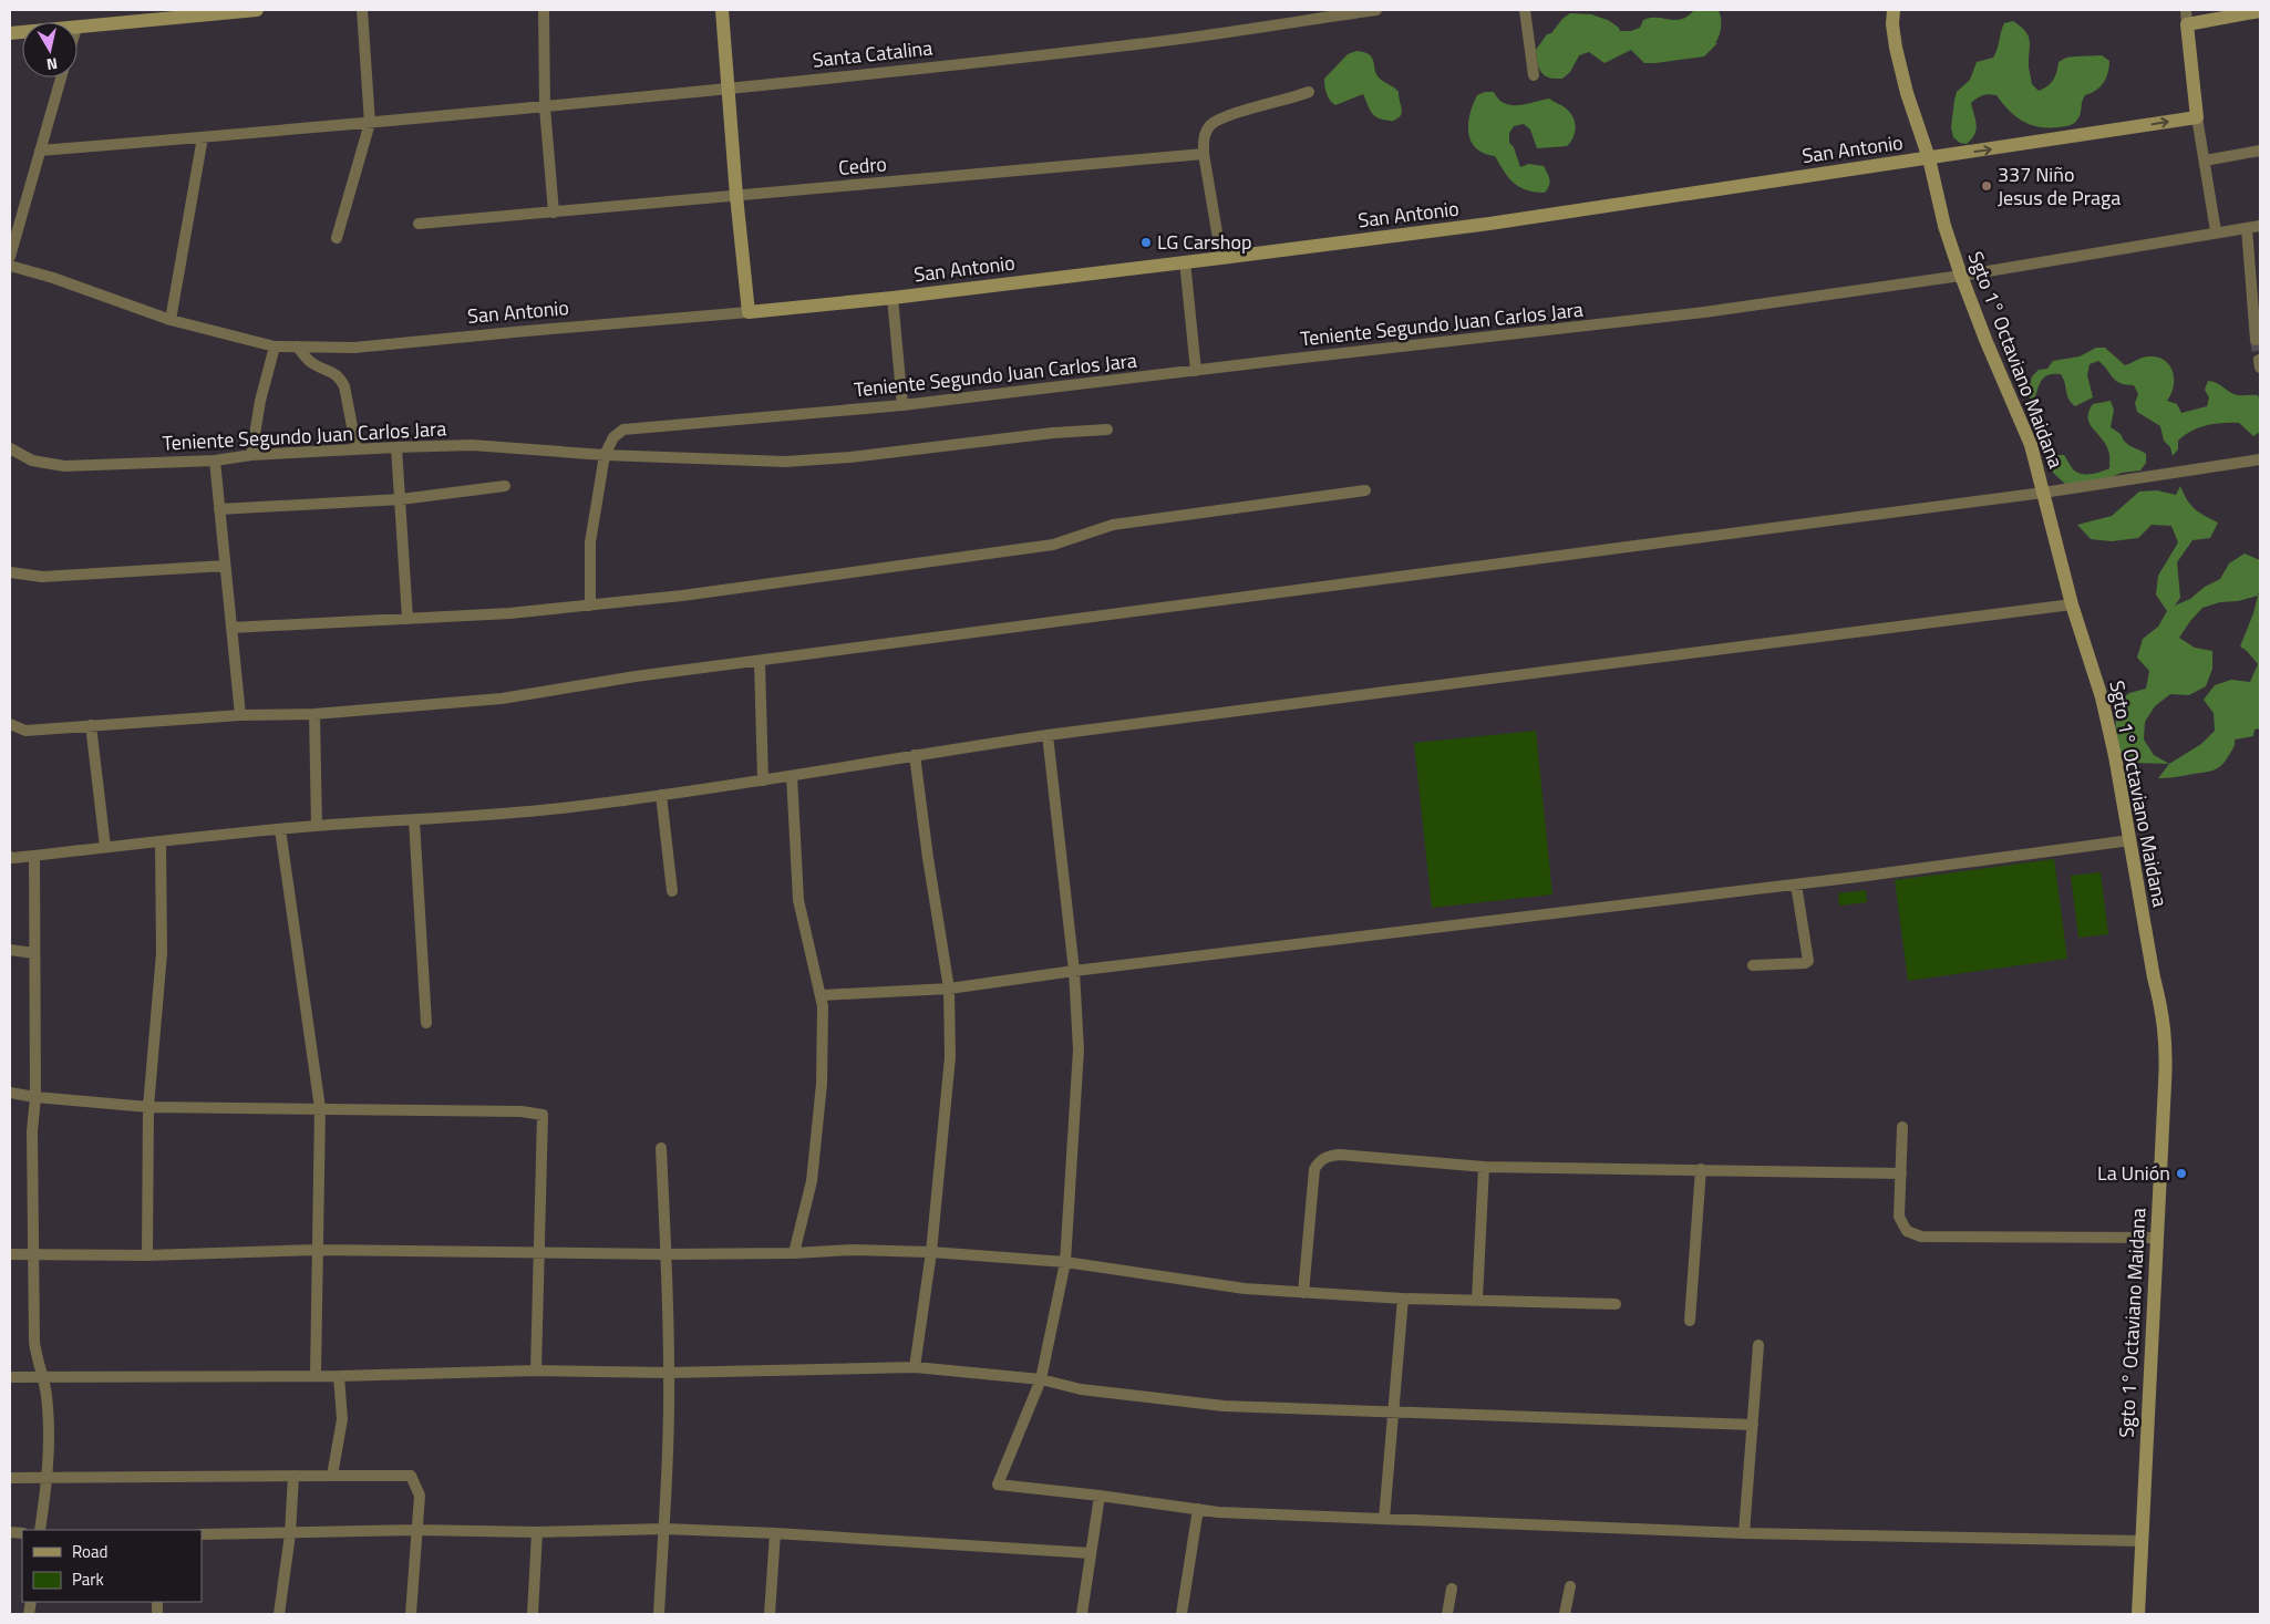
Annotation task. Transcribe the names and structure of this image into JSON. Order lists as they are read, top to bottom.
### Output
{
  "streets": {
    "street": [
      "Santa Catalina",
      "San Antonio",
      "Cedro",
      "Teniente Segundo Juan Carlos Jara",
      "Sgto 1° Octaviano Maidana"
    ]
  },
  "crossings": [
    ["San Antonio", "Sgto 1° Octaviano Maidana"],
    ["Teniente Segundo Juan Carlos Jara", "Sgto 1° Octaviano Maidana"]
  ],
  "places": ["337 Niño Jesus de Praga", "LG Carshop", "La Unión"],
  "legend": ["Road", "Park"],
  "north": "bottom"
}
